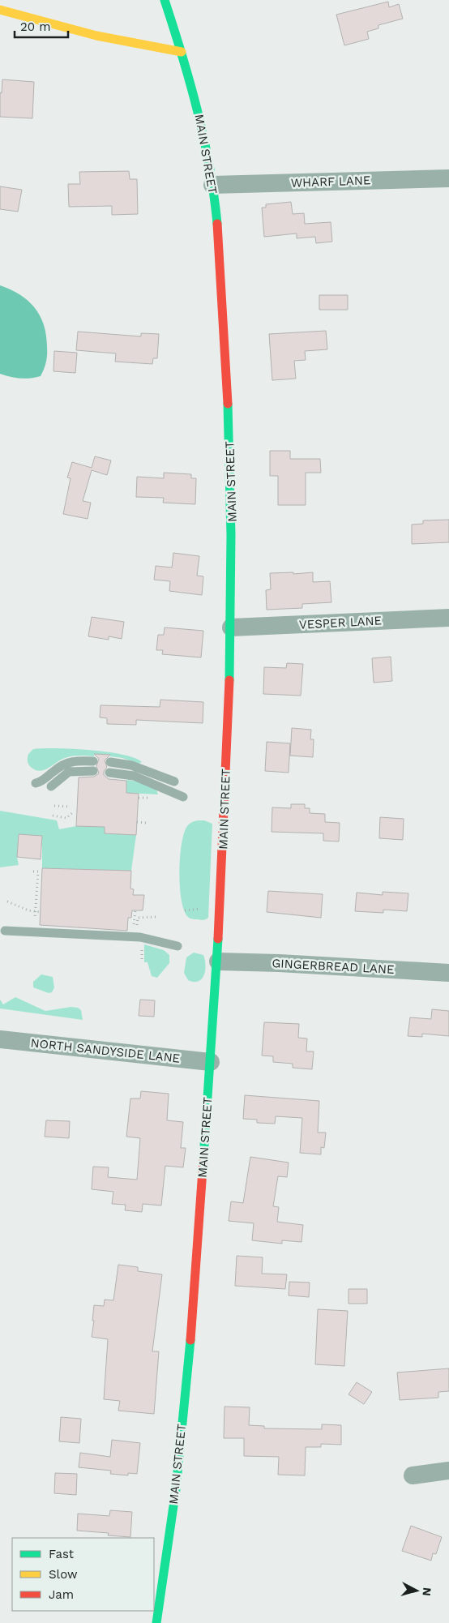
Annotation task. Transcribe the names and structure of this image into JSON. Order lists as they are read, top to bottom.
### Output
{
  "streets": {
    "main road": ["MAIN STREET"],
    "street": [
      "WHARF LANE",
      "VESPER LANE",
      "GINGERBREAD LANE",
      "NORTH SANDYSIDE LANE"
    ]
  },
  "crossings": [
    ["MAIN STREET", "WHARF LANE"],
    ["MAIN STREET", "VESPER LANE"],
    ["MAIN STREET", "GINGERBREAD LANE"],
    ["MAIN STREET", "NORTH SANDYSIDE LANE"]
  ],
  "legend": ["Fast", "Slow", "Jam"],
  "scale_bar": "20 m",
  "north": "right"
}
